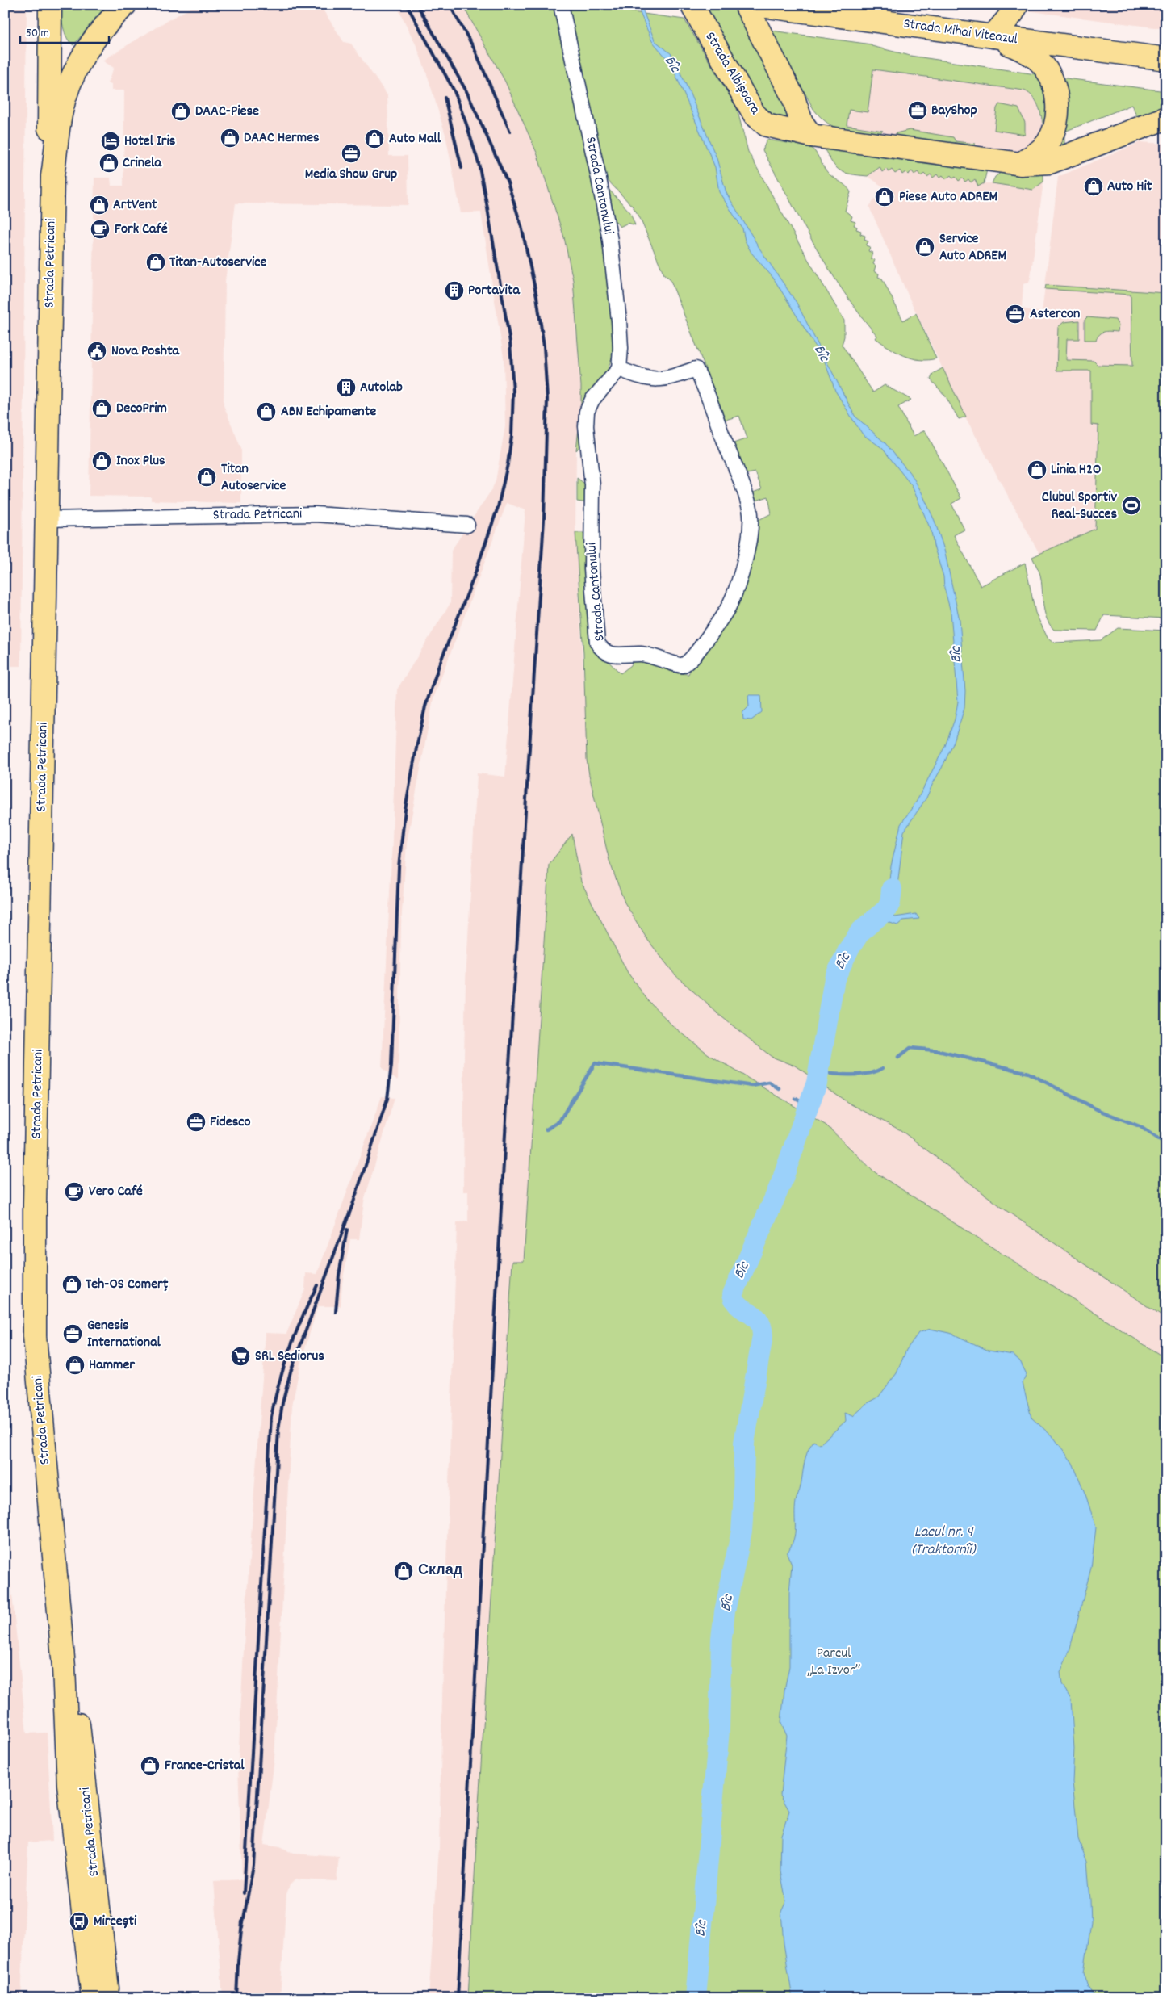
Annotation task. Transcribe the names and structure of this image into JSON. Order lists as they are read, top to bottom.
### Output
{
  "streets": {
    "main road": ["Strada Mihai Viteazul", "Strada Albișoara", "Strada Petricani"],
    "street": ["Strada Cantonului"]
  },
  "water": ["Bîc", "Lacul nr. 4 (Traktornîi)"],
  "parks": ["Parcul „La Izvor”"],
  "places": {
    "office": [
      "BayShop",
      "Media Show Grup",
      "Astercon",
      "Fidesco",
      "Genesis International"
    ],
    "shop": [
      "DAAC-Piese",
      "DAAC Hermes",
      "Auto Mall",
      "Crinela",
      "Auto Hit",
      "Piese Auto ADREM",
      "ArtVent",
      "Service Auto ADREM",
      "Titan-Autoservice",
      "DecoPrim",
      "ABN Echipamente",
      "Inox Plus",
      "Linia H2O",
      "Titan Autoservice",
      "Teh-OS Comerț",
      "Hammer",
      "Склад",
      "France-Cristal"
    ],
    "hotel": ["Hotel Iris"],
    "cafe": ["Fork Café", "Vero Café"],
    "building": ["Portavita", "Autolab"],
    "public building": ["Nova Poshta"],
    "sports": ["Clubul Sportiv Real-Succes"],
    "supermarket": ["SRL Sediorus"],
    "bus stop": ["Mircești"]
  },
  "scale_bar": "50 m"
}
